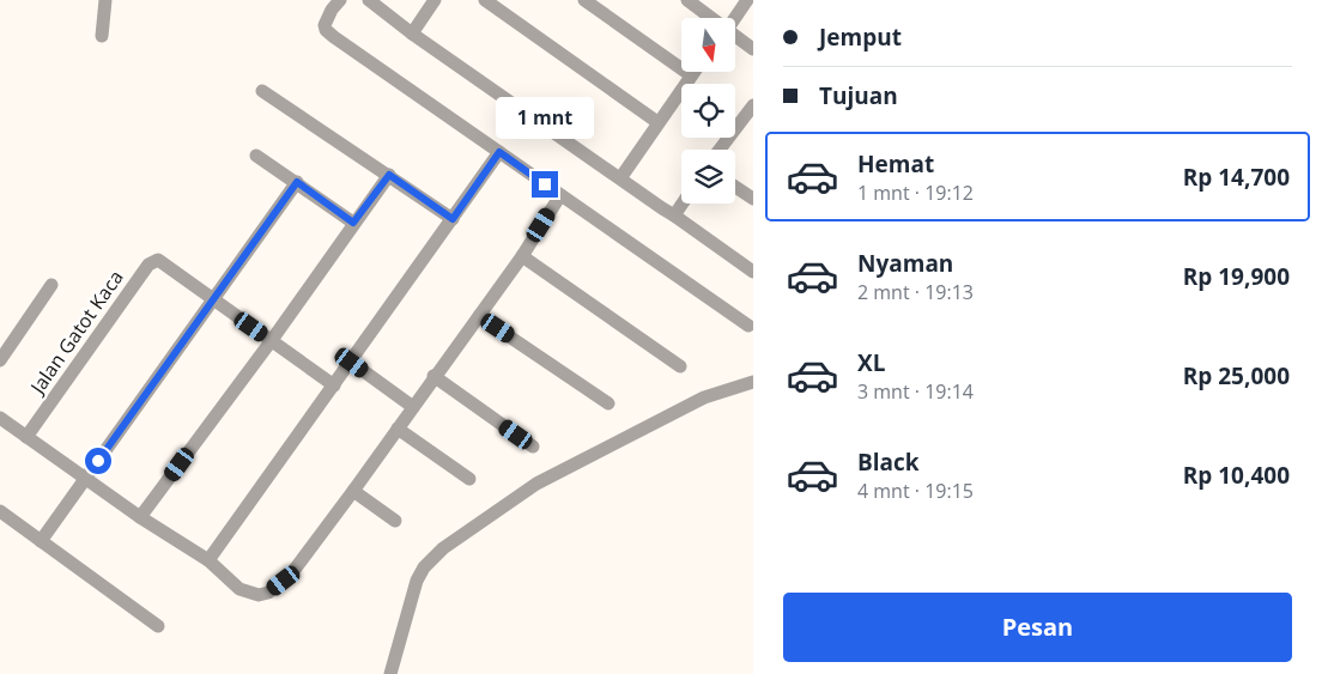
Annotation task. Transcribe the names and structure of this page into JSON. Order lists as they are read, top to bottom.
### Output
{
  "streets": {
    "street": ["Jalan Gatot Kaca"]
  },
  "north": "bottom",
  "page": {
    "banner": ["Jemput", "Tujuan"],
    "bubble": "1 mnt",
    "list": [
      {
        "name": "Hemat",
        "note": "1 mnt · 19:12",
        "value": "Rp 14,700"
      },
      {
        "name": "Nyaman",
        "note": "2 mnt · 19:13",
        "value": "Rp 19,900"
      },
      {
        "name": "XL",
        "note": "3 mnt · 19:14",
        "value": "Rp 25,000"
      },
      {
        "name": "Black",
        "note": "4 mnt · 19:15",
        "value": "Rp 10,400"
      }
    ],
    "buttons": "Pesan"
  }
}
